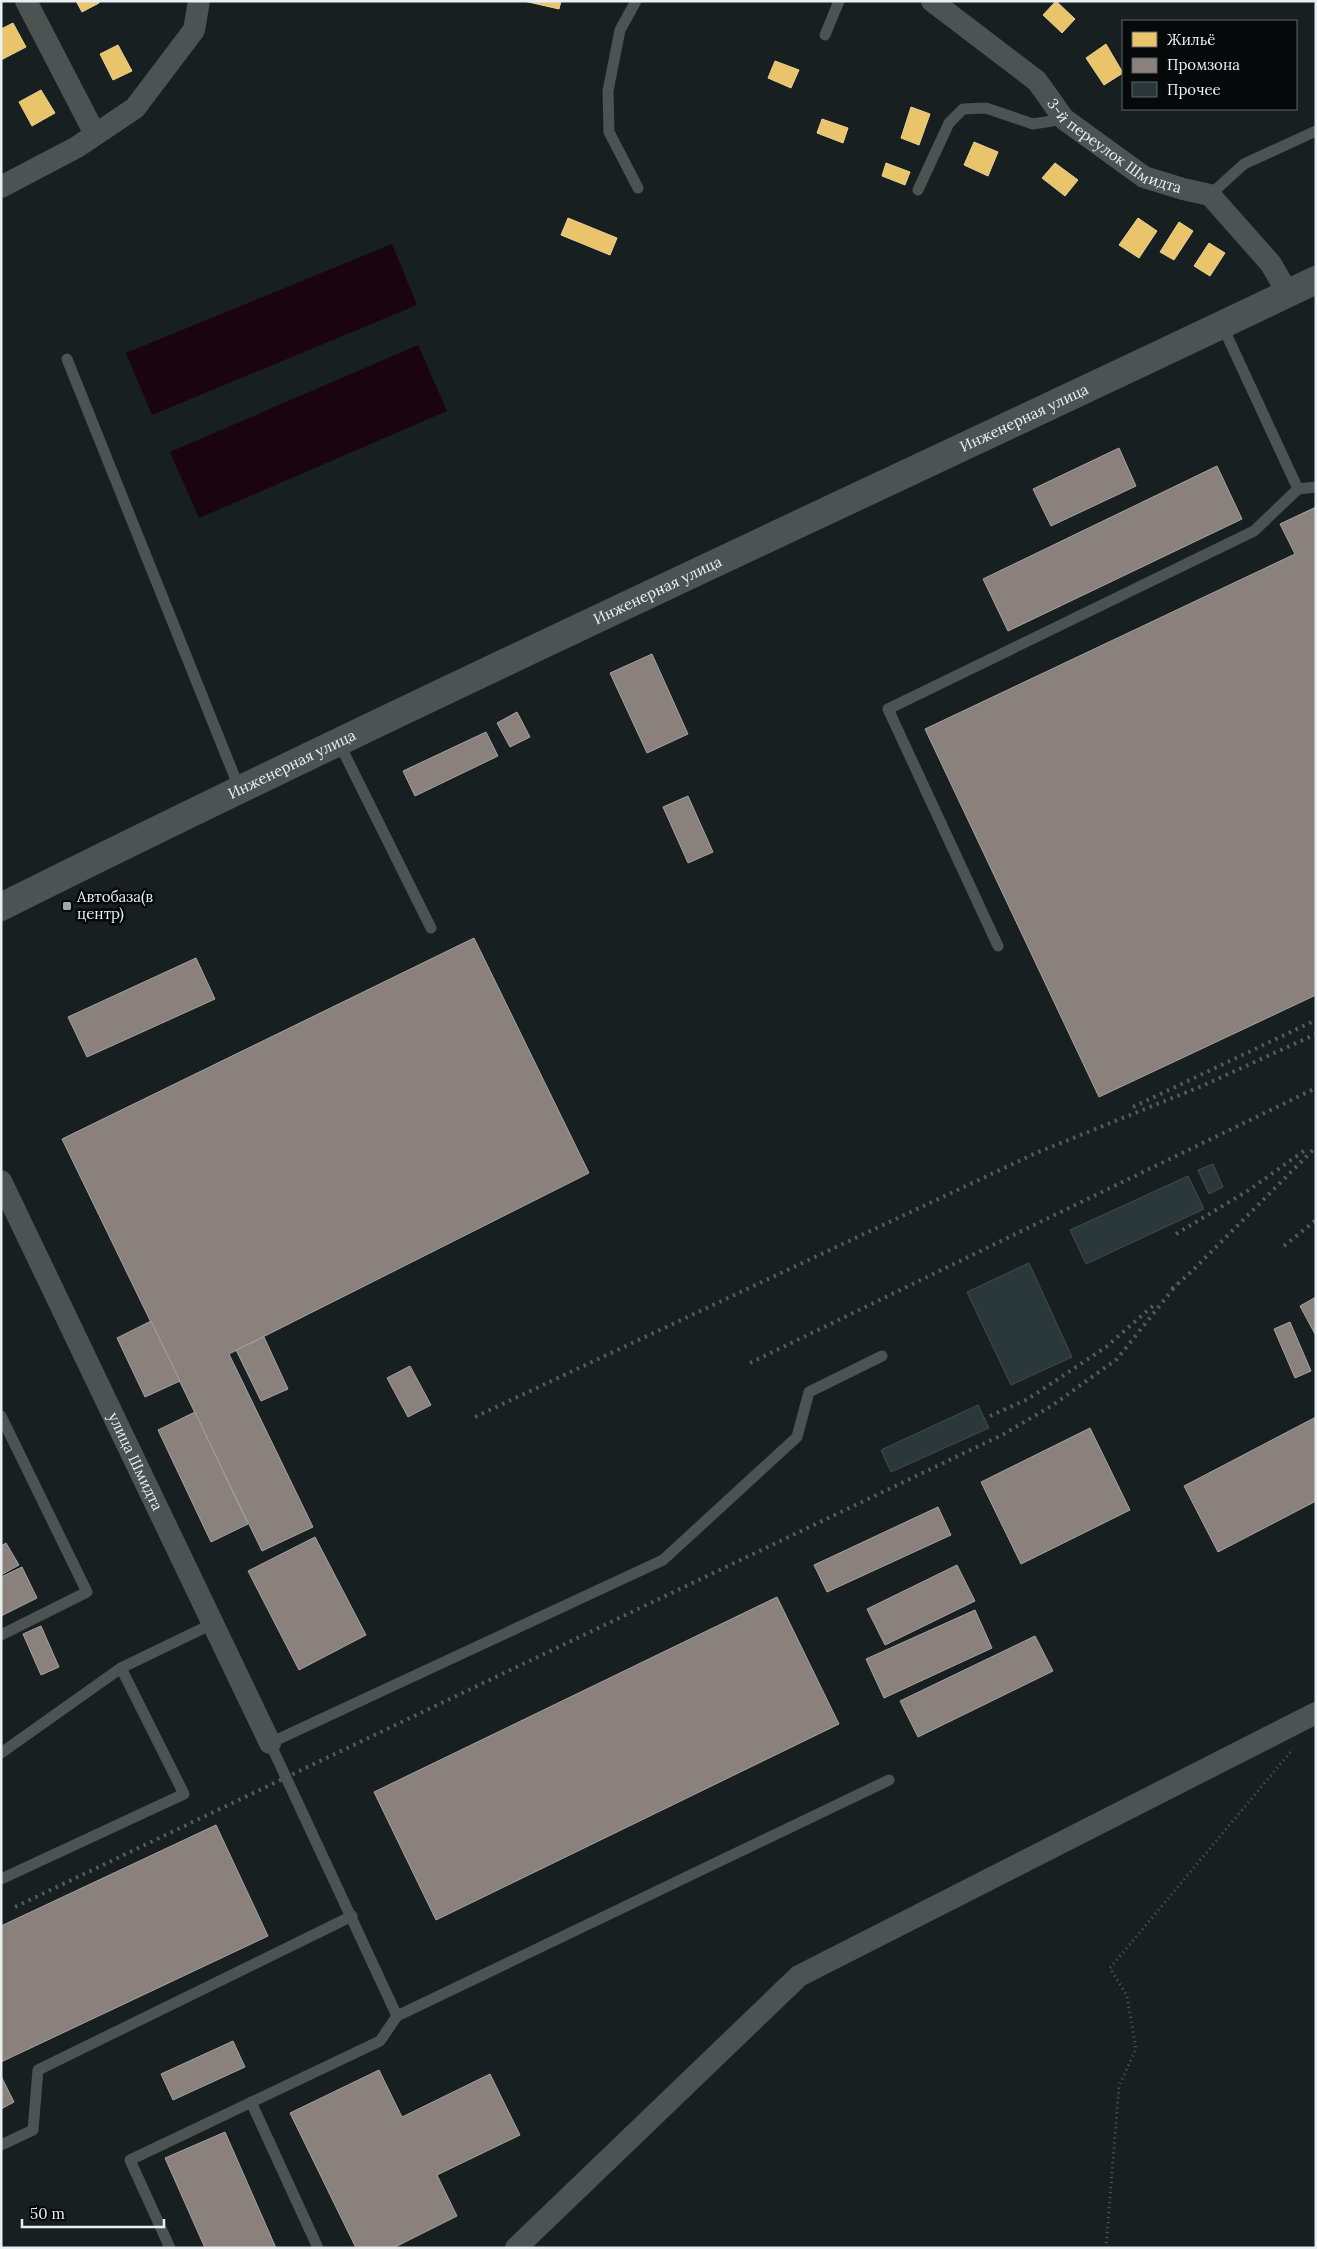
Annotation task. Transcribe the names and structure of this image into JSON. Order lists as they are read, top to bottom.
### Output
{
  "streets": {
    "street": ["3-й переулок Шмидта", "Инженерная улица", "улица Шмидта"]
  },
  "places": {
    "transit": ["Автобаза(в центр)"]
  },
  "legend": ["Жильё", "Промзона", "Прочее"],
  "scale_bar": "50 m"
}
